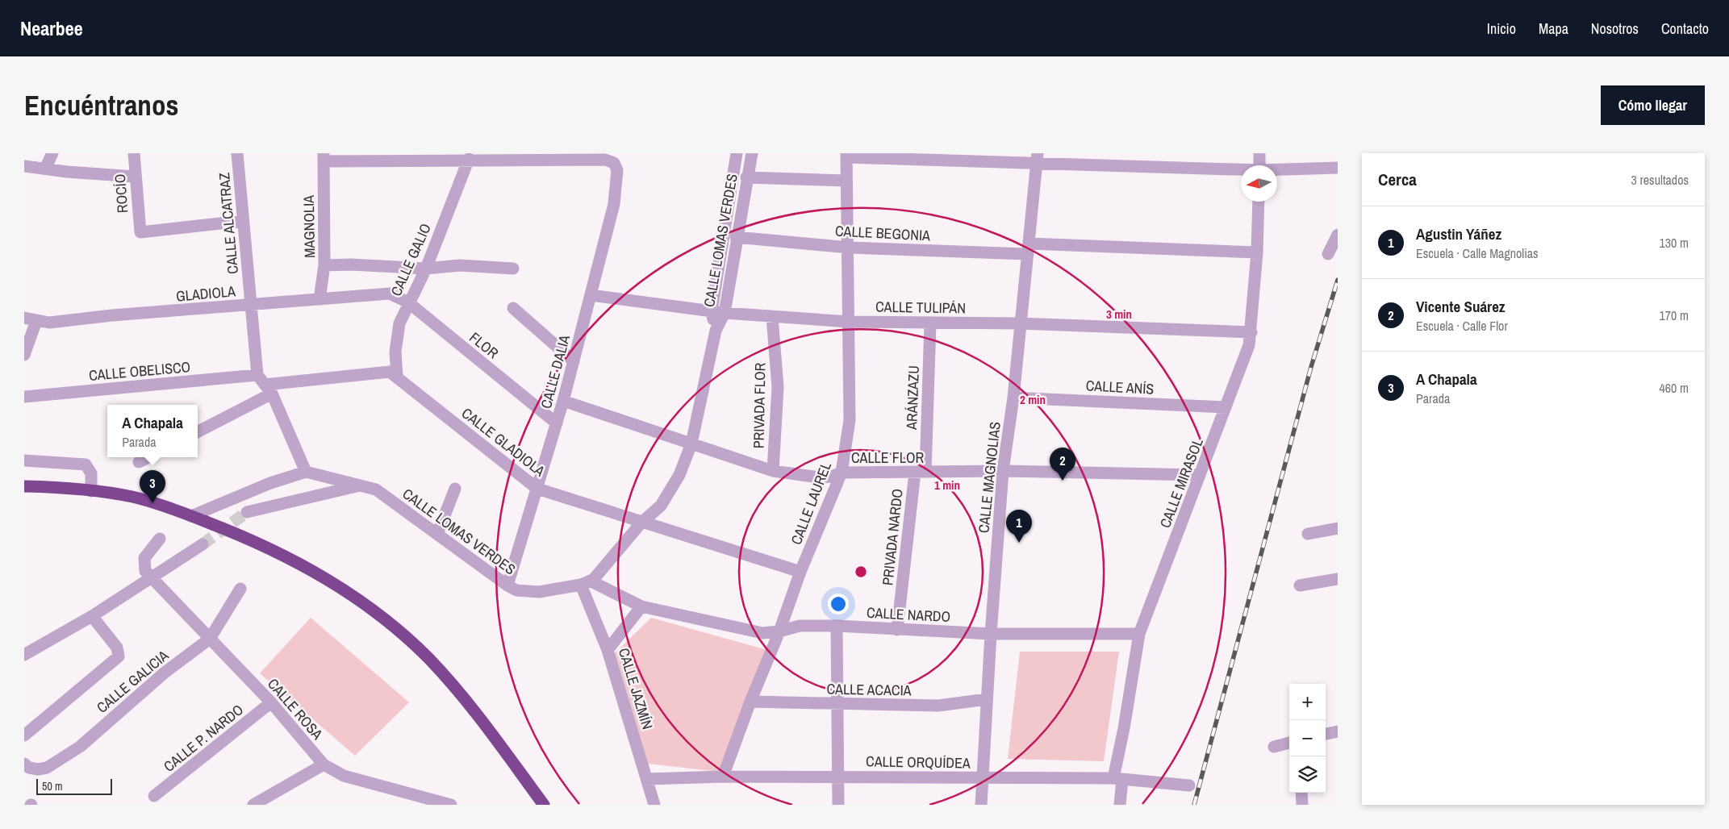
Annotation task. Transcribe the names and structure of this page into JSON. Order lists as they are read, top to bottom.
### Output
{
  "streets": {
    "street": [
      "ROCÍO",
      "CALLE ALCATRAZ",
      "MAGNOLIA",
      "CALLE BEGONIA",
      "CALLE LOMAS VERDES",
      "CALLE GALIO",
      "GLADIOLA",
      "CALLE TULIPÁN",
      "FLOR",
      "CALLE OBELISCO",
      "CALLE DALIA",
      "CALLE ANÍS",
      "ARÁNZAZU",
      "PRIVADA FLOR",
      "CALLE GLADIOLA",
      "CALLE FLOR",
      "CALLE MAGNOLIAS",
      "CALLE MIRASOL",
      "CALLE LAUREL",
      "PRIVADA NARDO",
      "CALLE NARDO",
      "CALLE GALICIA",
      "CALLE JAZMÍN",
      "CALLE ACACIA",
      "CALLE ROSA",
      "CALLE P. NARDO",
      "CALLE ORQUÍDEA"
    ]
  },
  "crossings": [
    ["ROCÍO", "CALLE ALCATRAZ"],
    ["CALLE ALCATRAZ", "CALLE LOMAS VERDES"],
    ["CALLE ALCATRAZ", "GLADIOLA"],
    ["CALLE ALCATRAZ", "CALLE OBELISCO"],
    ["CALLE ALCATRAZ", "CALLE GLADIOLA"],
    ["MAGNOLIA", "GLADIOLA"],
    ["CALLE BEGONIA", "CALLE LOMAS VERDES"],
    ["CALLE BEGONIA", "CALLE MAGNOLIAS"],
    ["CALLE BEGONIA", "CALLE MIRASOL"],
    ["CALLE BEGONIA", "CALLE LAUREL"],
    ["CALLE LOMAS VERDES", "CALLE TULIPÁN"],
    ["CALLE LOMAS VERDES", "CALLE DALIA"],
    ["CALLE LOMAS VERDES", "CALLE GLADIOLA"],
    ["CALLE LOMAS VERDES", "CALLE FLOR"],
    ["CALLE LOMAS VERDES", "CALLE NARDO"],
    ["CALLE LOMAS VERDES", "CALLE JAZMÍN"],
    ["CALLE GALIO", "FLOR"],
    ["CALLE GALIO", "CALLE GLADIOLA"],
    ["GLADIOLA", "FLOR"],
    ["CALLE TULIPÁN", "CALLE DALIA"],
    ["CALLE TULIPÁN", "ARÁNZAZU"],
    ["CALLE TULIPÁN", "PRIVADA FLOR"],
    ["CALLE TULIPÁN", "CALLE MAGNOLIAS"],
    ["CALLE TULIPÁN", "CALLE MIRASOL"],
    ["CALLE TULIPÁN", "CALLE LAUREL"],
    ["FLOR", "CALLE DALIA"],
    ["CALLE OBELISCO", "CALLE GLADIOLA"],
    ["CALLE DALIA", "CALLE GLADIOLA"],
    ["CALLE DALIA", "CALLE FLOR"],
    ["CALLE ANÍS", "CALLE MAGNOLIAS"],
    ["CALLE ANÍS", "CALLE MIRASOL"],
    ["ARÁNZAZU", "CALLE FLOR"],
    ["ARÁNZAZU", "PRIVADA NARDO"],
    ["PRIVADA FLOR", "CALLE FLOR"],
    ["CALLE GLADIOLA", "CALLE LAUREL"],
    ["CALLE FLOR", "CALLE MAGNOLIAS"],
    ["CALLE FLOR", "CALLE MIRASOL"],
    ["CALLE FLOR", "CALLE LAUREL"],
    ["CALLE FLOR", "PRIVADA NARDO"],
    ["CALLE MAGNOLIAS", "CALLE NARDO"],
    ["CALLE MAGNOLIAS", "CALLE ACACIA"],
    ["CALLE MAGNOLIAS", "CALLE ORQUÍDEA"],
    ["CALLE MIRASOL", "CALLE NARDO"],
    ["CALLE MIRASOL", "CALLE ORQUÍDEA"],
    ["CALLE LAUREL", "CALLE NARDO"],
    ["CALLE LAUREL", "CALLE ACACIA"],
    ["CALLE LAUREL", "CALLE ORQUÍDEA"],
    ["PRIVADA NARDO", "CALLE NARDO"],
    ["CALLE NARDO", "CALLE JAZMÍN"],
    ["CALLE GALICIA", "CALLE ROSA"],
    ["CALLE JAZMÍN", "CALLE ORQUÍDEA"],
    ["CALLE ROSA", "CALLE P. NARDO"]
  ],
  "scale_bar": "50 m",
  "north": "left",
  "page": {
    "header": "Nearbee",
    "nav": [
      "Inicio",
      "Mapa",
      "Nosotros",
      "Contacto"
    ],
    "buttons": "Cómo llegar",
    "title": "Encuéntranos",
    "heading": ["Cerca", "3 resultados"],
    "list": [
      {
        "mark": "1",
        "name": "Agustin Yáñez",
        "note": "Escuela · Calle Magnolias",
        "value": "130 m"
      },
      {
        "mark": "2",
        "name": "Vicente Suárez",
        "note": "Escuela · Calle Flor",
        "value": "170 m"
      },
      {
        "mark": "3",
        "name": "A Chapala",
        "note": "Parada",
        "value": "460 m"
      }
    ],
    "popup": ["A Chapala", "Parada"],
    "pins": ["2", "3", "1"],
    "map_buttons": ["+", "−"],
    "scale": "50 m"
  },
  "rings": ["3 min", "2 min", "1 min"]
}
